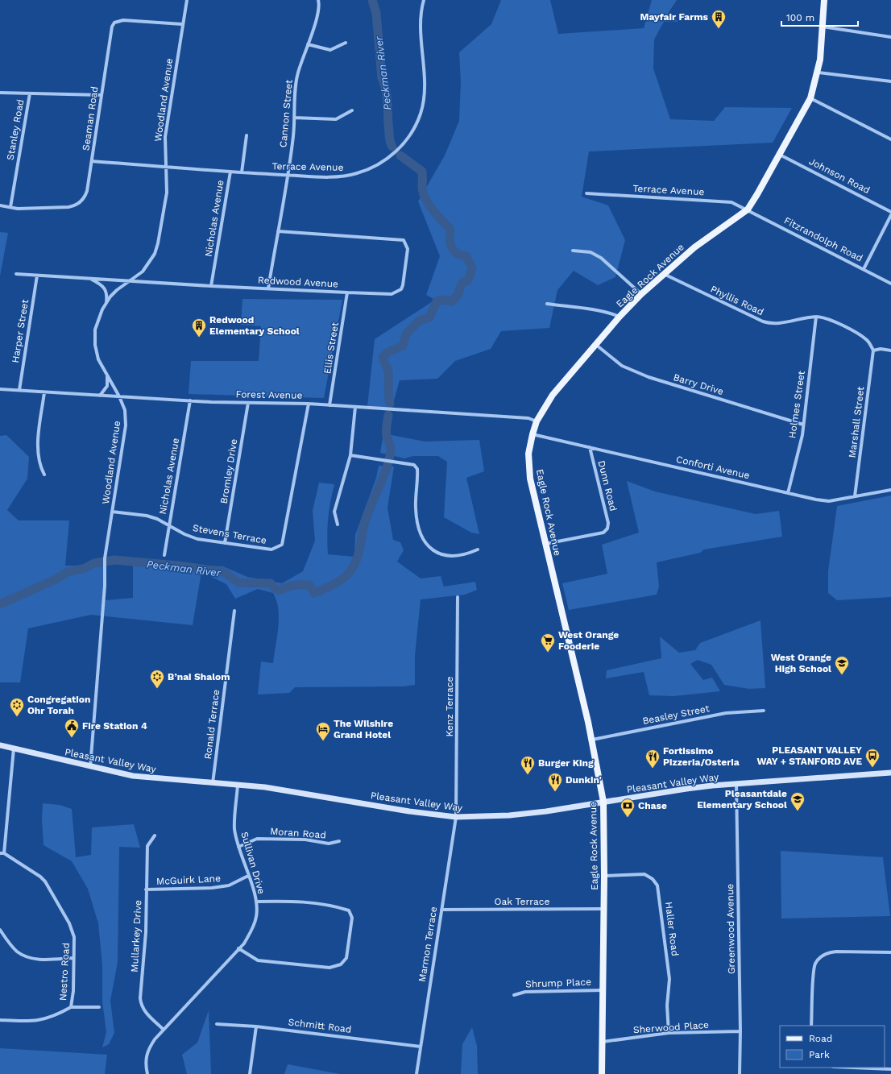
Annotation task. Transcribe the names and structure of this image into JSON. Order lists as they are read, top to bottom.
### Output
{
  "streets": {
    "main road": ["Eagle Rock Avenue", "Pleasant Valley Way"],
    "street": [
      "Woodland Avenue",
      "Cannon Street",
      "Seaman Road",
      "Stanley Road",
      "Terrace Avenue",
      "Johnson Road",
      "Nicholas Avenue",
      "Fitzrandolph Road",
      "Redwood Avenue",
      "Phyllis Road",
      "Harper Street",
      "Ellis Street",
      "Barry Drive",
      "Forest Avenue",
      "Holmes Street",
      "Marshall Street",
      "Conforti Avenue",
      "Bromley Drive",
      "Dunn Road",
      "Stevens Terrace",
      "Kenz Terrace",
      "Beasley Street",
      "Ronald Terrace",
      "Moran Road",
      "Sullivan Drive",
      "McGuirk Lane",
      "Oak Terrace",
      "Haller Road",
      "Greenwood Avenue",
      "Mullarkey Drive",
      "Marmon Terrace",
      "Nestro Road",
      "Shrump Place",
      "Schmitt Road",
      "Sherwood Place"
    ]
  },
  "crossings": [
    ["Woodland Avenue", "Seaman Road"],
    ["Woodland Avenue", "Terrace Avenue"],
    ["Woodland Avenue", "Redwood Avenue"],
    ["Woodland Avenue", "Forest Avenue"],
    ["Woodland Avenue", "Stevens Terrace"],
    ["Woodland Avenue", "Pleasant Valley Way"],
    ["Cannon Street", "Terrace Avenue"],
    ["Cannon Street", "Redwood Avenue"],
    ["Seaman Road", "Stanley Road"],
    ["Seaman Road", "Terrace Avenue"],
    ["Terrace Avenue", "Nicholas Avenue"],
    ["Terrace Avenue", "Fitzrandolph Road"],
    ["Terrace Avenue", "Eagle Rock Avenue"],
    ["Johnson Road", "Eagle Rock Avenue"],
    ["Nicholas Avenue", "Redwood Avenue"],
    ["Nicholas Avenue", "Forest Avenue"],
    ["Nicholas Avenue", "Stevens Terrace"],
    ["Fitzrandolph Road", "Eagle Rock Avenue"],
    ["Eagle Rock Avenue", "Phyllis Road"],
    ["Eagle Rock Avenue", "Barry Drive"],
    ["Eagle Rock Avenue", "Forest Avenue"],
    ["Eagle Rock Avenue", "Conforti Avenue"],
    ["Eagle Rock Avenue", "Dunn Road"],
    ["Eagle Rock Avenue", "Beasley Street"],
    ["Eagle Rock Avenue", "Pleasant Valley Way"],
    ["Eagle Rock Avenue", "Oak Terrace"],
    ["Eagle Rock Avenue", "Haller Road"],
    ["Eagle Rock Avenue", "Shrump Place"],
    ["Eagle Rock Avenue", "Sherwood Place"],
    ["Redwood Avenue", "Harper Street"],
    ["Redwood Avenue", "Ellis Street"],
    ["Phyllis Road", "Holmes Street"],
    ["Phyllis Road", "Marshall Street"],
    ["Harper Street", "Forest Avenue"],
    ["Ellis Street", "Forest Avenue"],
    ["Barry Drive", "Holmes Street"],
    ["Forest Avenue", "Bromley Drive"],
    ["Forest Avenue", "Stevens Terrace"],
    ["Holmes Street", "Conforti Avenue"],
    ["Marshall Street", "Conforti Avenue"],
    ["Conforti Avenue", "Dunn Road"],
    ["Bromley Drive", "Stevens Terrace"],
    ["Kenz Terrace", "Pleasant Valley Way"],
    ["Kenz Terrace", "Marmon Terrace"],
    ["Ronald Terrace", "Pleasant Valley Way"],
    ["Pleasant Valley Way", "Sullivan Drive"],
    ["Pleasant Valley Way", "Greenwood Avenue"],
    ["Pleasant Valley Way", "Marmon Terrace"],
    ["Moran Road", "Sullivan Drive"],
    ["Sullivan Drive", "McGuirk Lane"],
    ["Sullivan Drive", "Mullarkey Drive"],
    ["McGuirk Lane", "Mullarkey Drive"],
    ["Oak Terrace", "Marmon Terrace"],
    ["Haller Road", "Sherwood Place"],
    ["Greenwood Avenue", "Sherwood Place"],
    ["Marmon Terrace", "Schmitt Road"]
  ],
  "water": ["Peckman River"],
  "places": {
    "building": ["Mayfair Farms", "Redwood Elementary School"],
    "supermarket": ["West Orange Fooderie"],
    "school or university": ["West Orange High School", "Pleasantdale Elementary School"],
    "synagogue": ["B’nai Shalom", "Congregation Ohr Torah"],
    "public building": ["Fire Station 4"],
    "hotel": ["The Wilshire Grand Hotel"],
    "bus stop": ["PLEASANT VALLEY WAY + STANFORD AVE"],
    "restaurant": ["Fortissimo Pizzeria/Osteria", "Burger King", "Dunkin'"],
    "bank": ["Chase"]
  },
  "legend": ["Road", "Park"],
  "scale_bar": "100 m"
}
